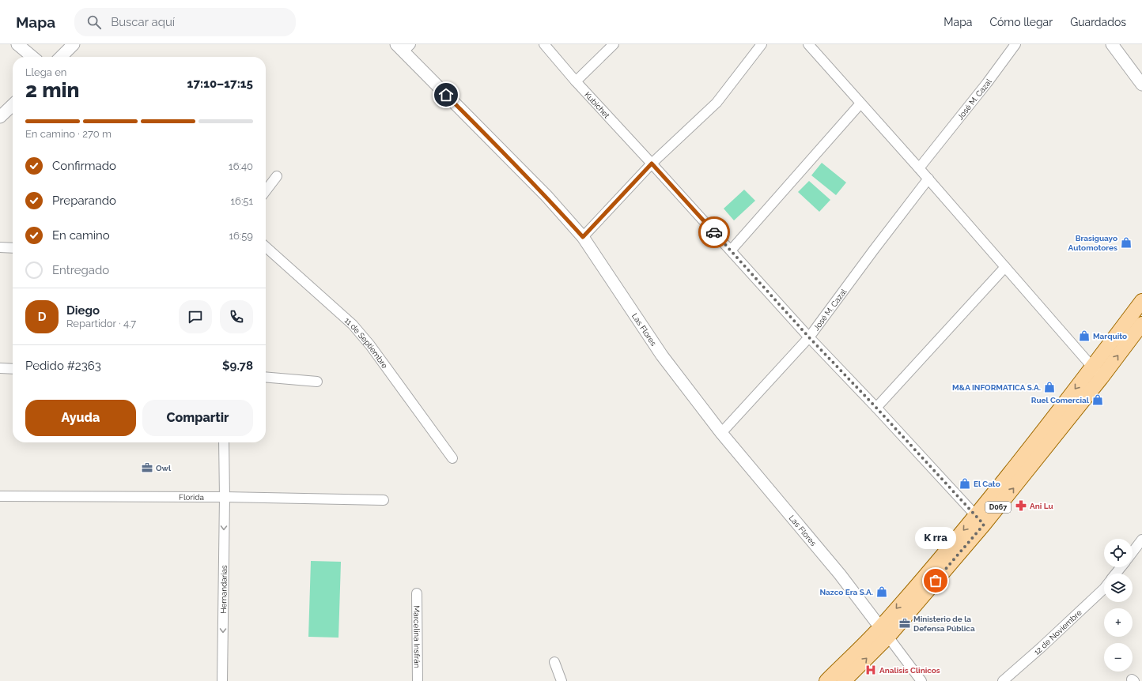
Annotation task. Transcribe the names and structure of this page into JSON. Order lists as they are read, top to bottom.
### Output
{
  "streets": {
    "main road": ["D067"],
    "street": [
      "José M. Cazal",
      "Kubichet",
      "Las Flores",
      "11 de Septiembre",
      "Florida",
      "Hernandarias",
      "12 de Noviembre",
      "Marcelina Insfrán"
    ]
  },
  "crossings": [
    ["José M. Cazal", "Kubichet"],
    ["José M. Cazal", "Las Flores"],
    ["Kubichet", "D067"],
    ["Las Flores", "D067"],
    ["Florida", "Hernandarias"]
  ],
  "one_way": ["Hernandarias"],
  "places": {
    "shop": [
      "Brasiguayo Automotores",
      "Marquito",
      "M&A INFORMATICA S.A.",
      "Ruel Comercial",
      "El Cato",
      "Nazco Era S.A."
    ],
    "office": ["Owl", "Ministerio de la Defensa Pública"],
    "pharmacy": ["Ani Lu"],
    "other": ["K rra"],
    "hospital": ["Analisis Clinicos"]
  },
  "page": {
    "header": "Mapa",
    "search": "Buscar aquí",
    "nav": ["Mapa", "Cómo llegar", "Guardados"],
    "heading": ["2 min", "Llega en", "17:10–17:15"],
    "panel": [
      "Diego",
      "Repartidor · 4.7",
      "Pedido #2363",
      "$9.78"
    ],
    "bar": "En camino · 270 m",
    "list": [
      ["Confirmado", "16:40"],
      ["Preparando", "16:51"],
      ["En camino", "16:59"],
      "Entregado"
    ],
    "round": "D",
    "buttons": ["Ayuda", "Compartir"],
    "bubble": "K rra",
    "map_buttons": ["+", "−"]
  }
}
